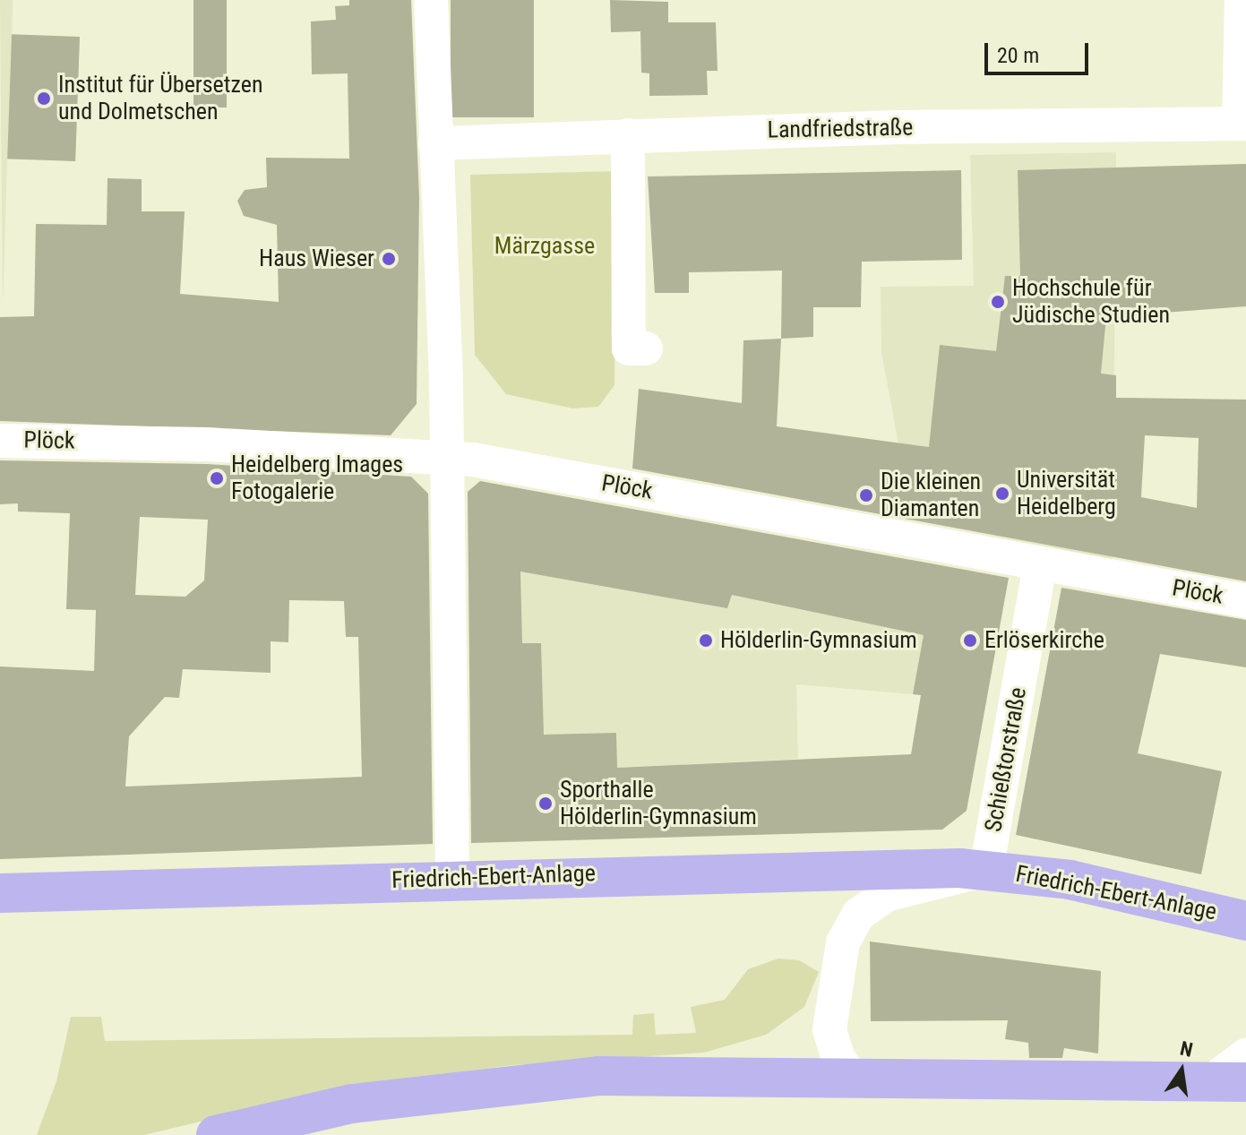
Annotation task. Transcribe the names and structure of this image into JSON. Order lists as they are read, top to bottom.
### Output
{
  "streets": {
    "main road": ["Friedrich-Ebert-Anlage"],
    "street": ["Landfriedstraße", "Plöck", "Schießtorstraße"]
  },
  "crossings": [
    ["Plöck", "Schießtorstraße"],
    ["Schießtorstraße", "Friedrich-Ebert-Anlage"]
  ],
  "parks": ["Märzgasse"],
  "places": [
    "Institut für Übersetzen und Dolmetschen",
    "Haus Wieser",
    "Hochschule für Jüdische Studien",
    "Heidelberg Images Fotogalerie",
    "Universität Heidelberg",
    "Die kleinen Diamanten",
    "Hölderlin-Gymnasium",
    "Erlöserkirche",
    "Sporthalle Hölderlin-Gymnasium"
  ],
  "scale_bar": "20 m",
  "north": "top"
}
